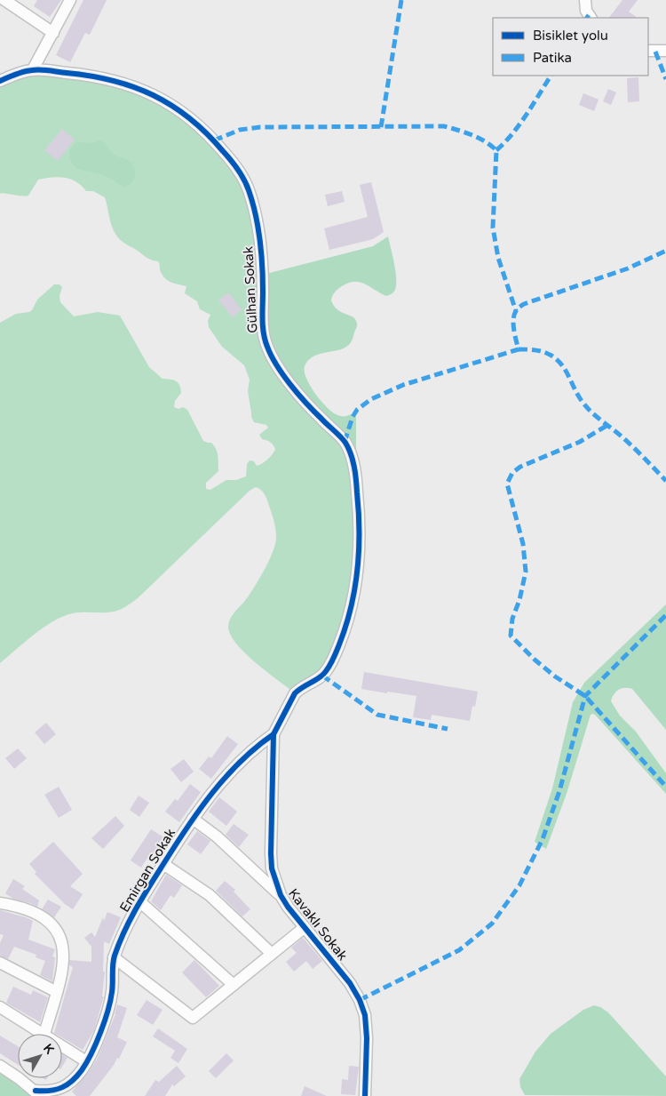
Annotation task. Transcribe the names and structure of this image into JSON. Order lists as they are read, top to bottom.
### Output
{
  "streets": {
    "street": ["Gülhan Sokak", "Emirgan Sokak", "Kavaklı Sokak"]
  },
  "crossings": [
    ["Gülhan Sokak", "Emirgan Sokak"],
    ["Gülhan Sokak", "Kavaklı Sokak"],
    ["Emirgan Sokak", "Kavaklı Sokak"]
  ],
  "legend": ["Bisiklet yolu", "Patika"],
  "north": "top right"
}
